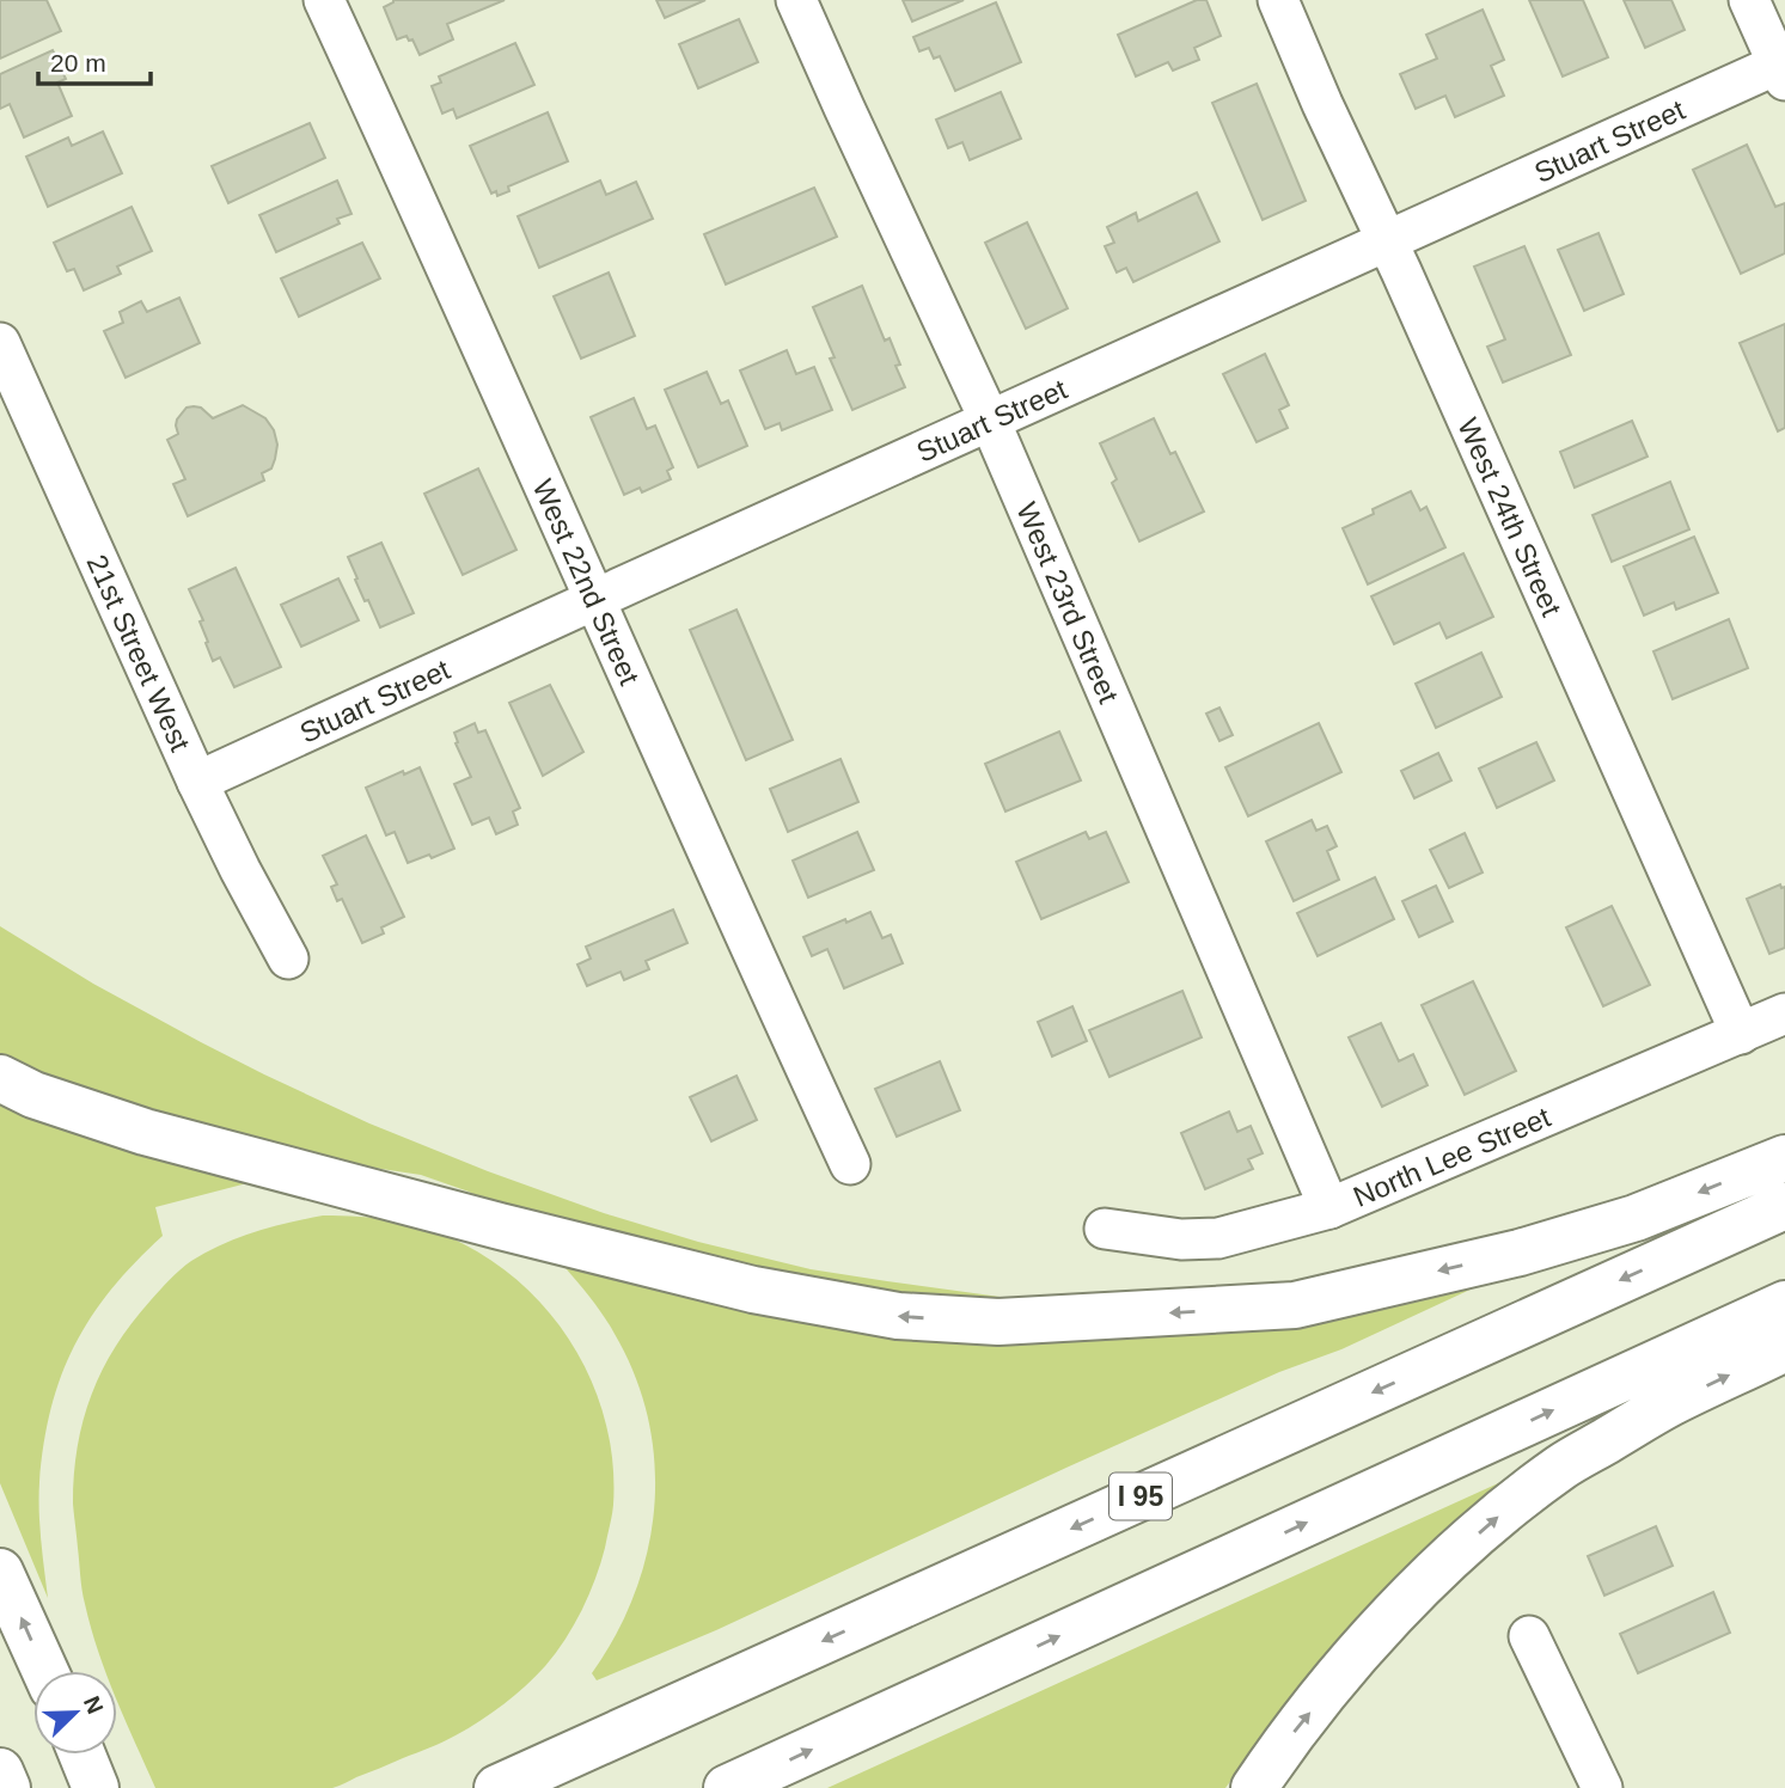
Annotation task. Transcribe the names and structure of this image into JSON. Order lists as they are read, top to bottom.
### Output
{
  "streets": {
    "highway": ["I 95"],
    "street": [
      "Stuart Street",
      "West 24th Street",
      "West 22nd Street",
      "West 23rd Street",
      "21st Street West",
      "North Lee Street"
    ]
  },
  "crossings": [
    ["Stuart Street", "West 24th Street"],
    ["Stuart Street", "West 22nd Street"],
    ["Stuart Street", "West 23rd Street"],
    ["Stuart Street", "21st Street West"],
    ["West 24th Street", "North Lee Street"],
    ["West 23rd Street", "North Lee Street"]
  ],
  "scale_bar": "20 m",
  "north": "top right"
}
